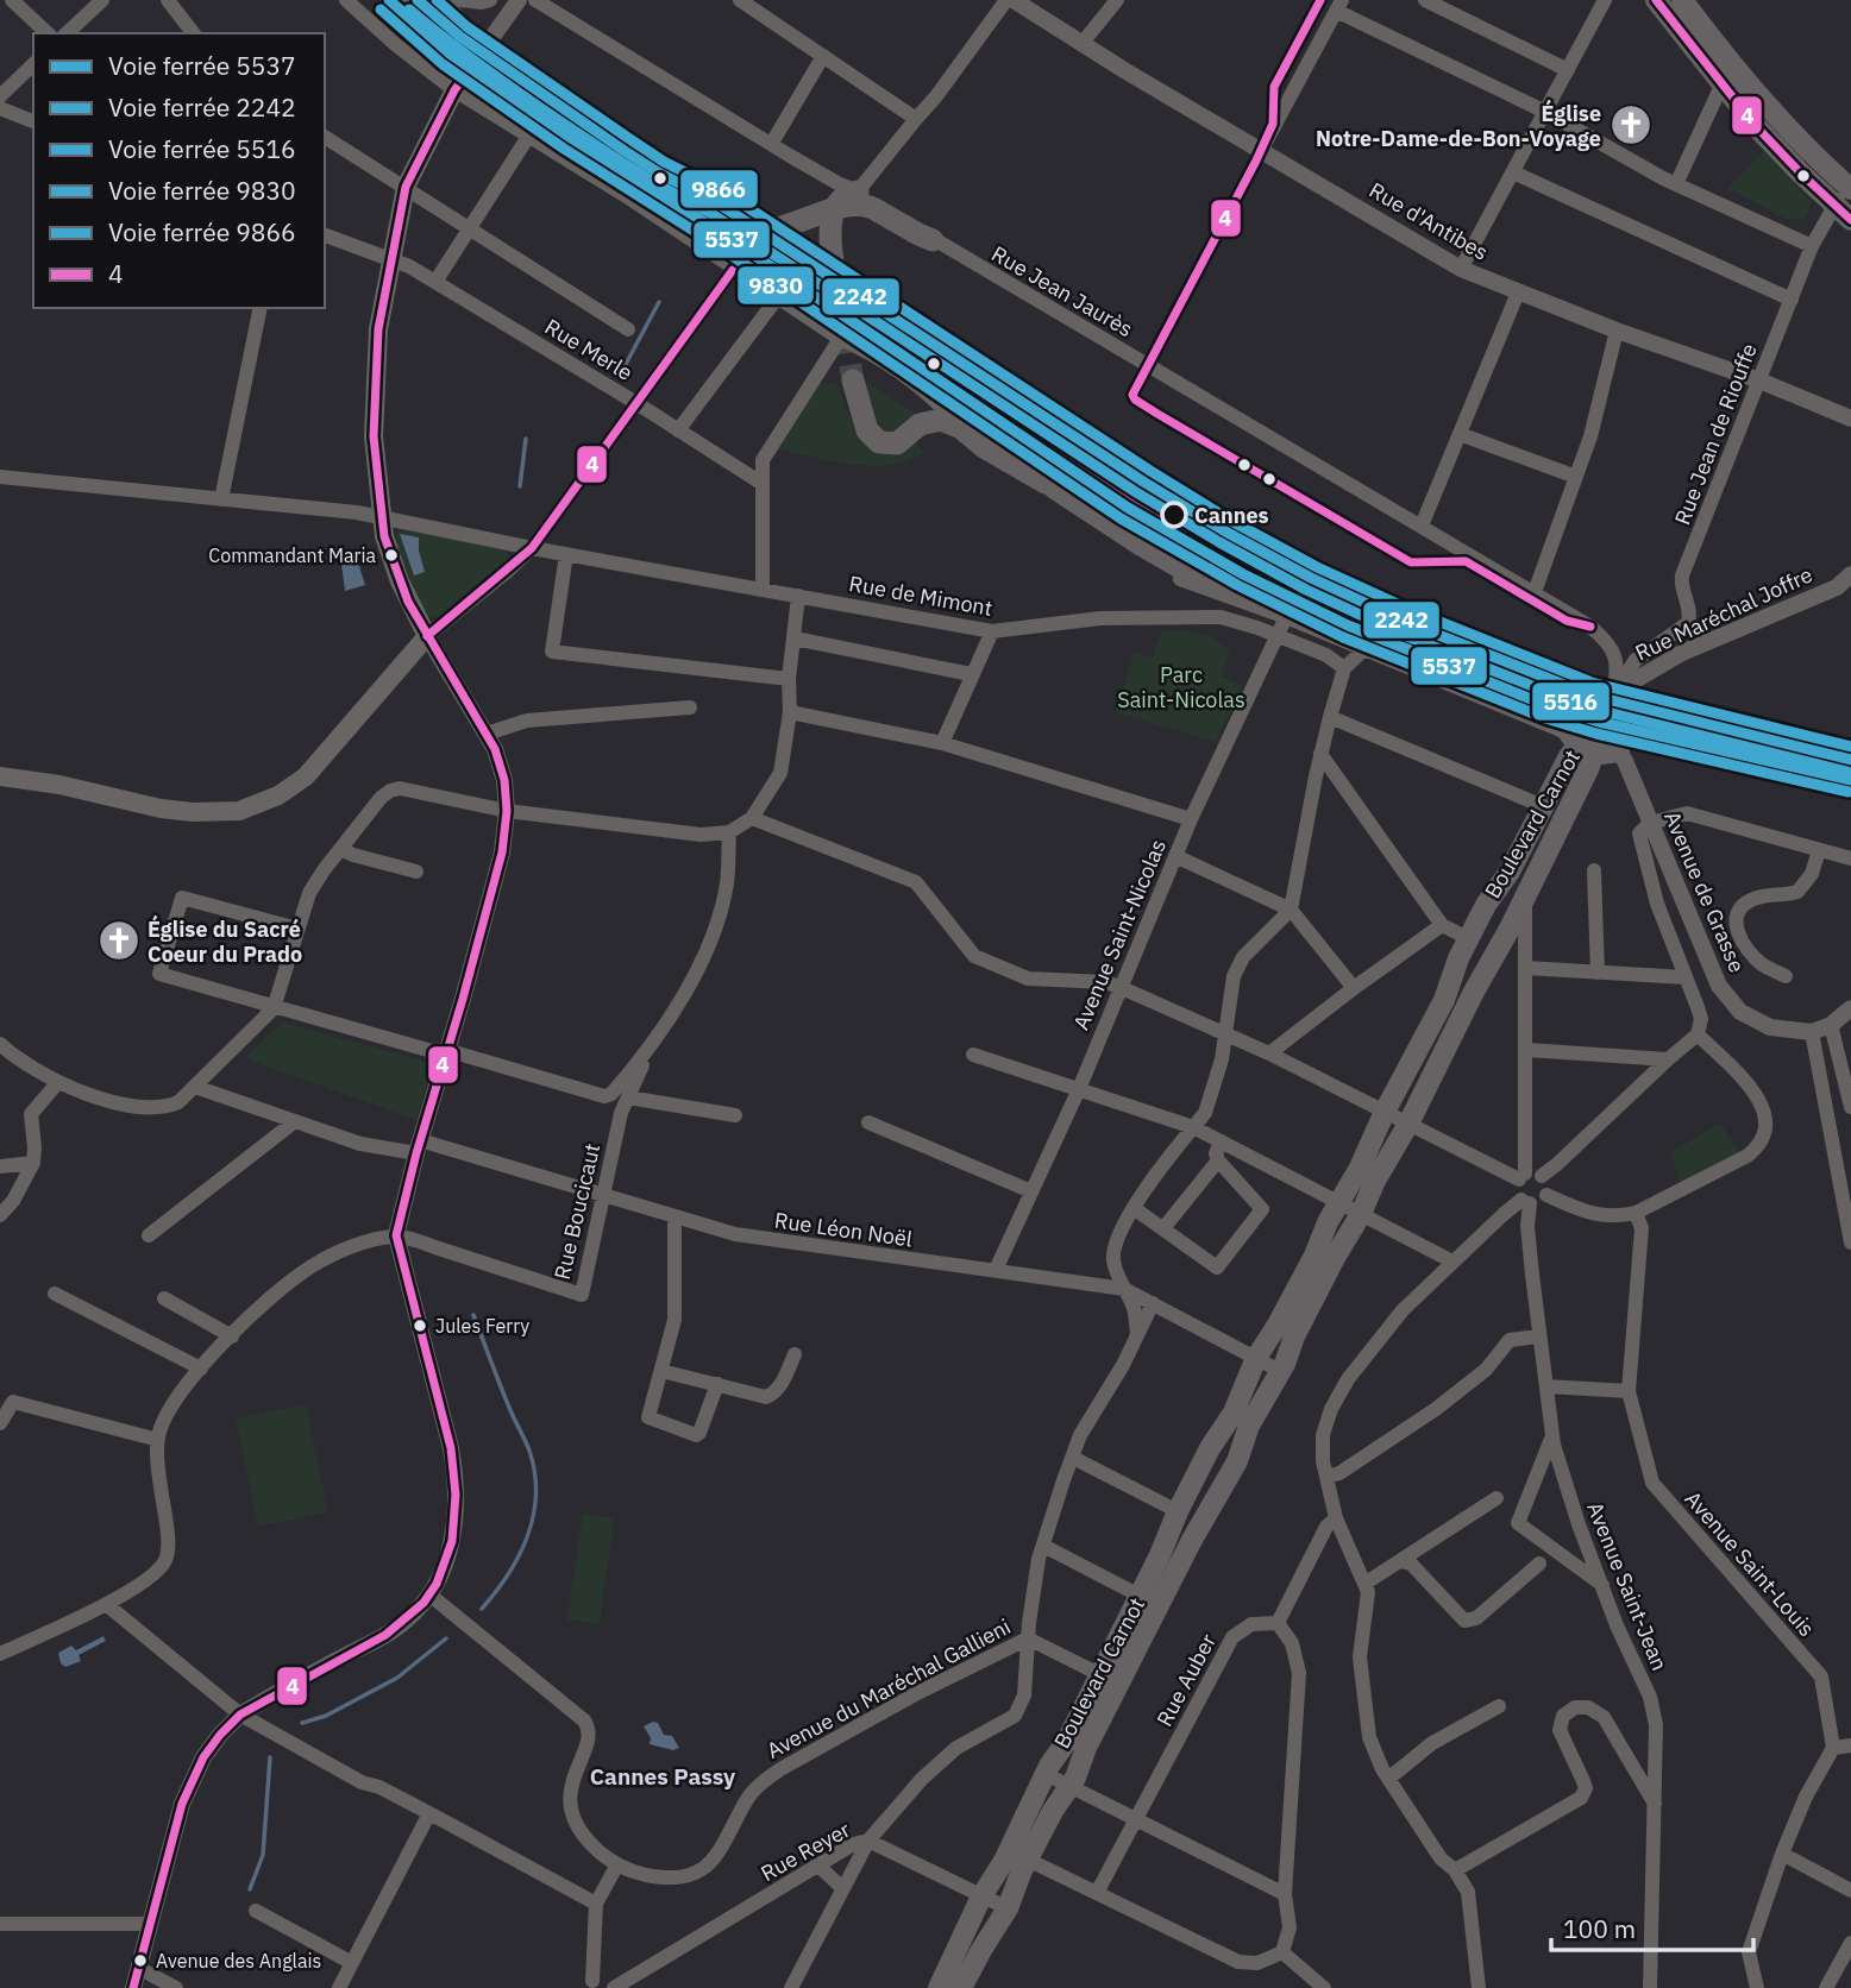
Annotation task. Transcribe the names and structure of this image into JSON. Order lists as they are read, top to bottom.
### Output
{
  "streets": {
    "main road": ["Boulevard Carnot"],
    "street": [
      "Rue d'Antibes",
      "Rue Jean Jaurès",
      "Rue Merle",
      "Rue Jean de Riouffe",
      "Rue de Mimont",
      "Rue Maréchal Joffre",
      "Avenue de Grasse",
      "Avenue Saint-Nicolas",
      "Rue Boucicaut",
      "Rue Léon Noël",
      "Avenue Saint-Louis",
      "Avenue Saint-Jean",
      "Rue Auber",
      "Avenue du Maréchal Gallieni",
      "Rue Reyer"
    ]
  },
  "crossings": [
    ["Rue d'Antibes", "Rue Jean de Riouffe"],
    ["Rue Jean Jaurès", "Rue Maréchal Joffre"],
    ["Rue Jean de Riouffe", "Rue Maréchal Joffre"],
    ["Rue de Mimont", "Avenue Saint-Nicolas"],
    ["Boulevard Carnot", "Avenue de Grasse"],
    ["Boulevard Carnot", "Rue Léon Noël"],
    ["Avenue Saint-Nicolas", "Rue Léon Noël"],
    ["Rue Boucicaut", "Rue Léon Noël"],
    ["Rue Léon Noël", "Avenue du Maréchal Gallieni"],
    ["Avenue du Maréchal Gallieni", "Rue Reyer"]
  ],
  "districts": ["Cannes Passy"],
  "parks": ["Parc Saint-Nicolas"],
  "places": {
    "church": ["Église Notre-Dame-de-Bon-Voyage", "Église du Sacré Coeur du Prado"],
    "other": [
      "Cannes",
      "Commandant Maria",
      "Jules Ferry",
      "Avenue des Anglais"
    ]
  },
  "lines": [
    "rail line 5537",
    "rail line 2242",
    "rail line 9866",
    "transit line 4",
    "rail line 5516",
    "rail line 9830"
  ],
  "legend": [
    "Voie ferrée 5537",
    "Voie ferrée 2242",
    "Voie ferrée 5516",
    "Voie ferrée 9830",
    "Voie ferrée 9866",
    "4"
  ],
  "scale_bar": "100 m"
}
